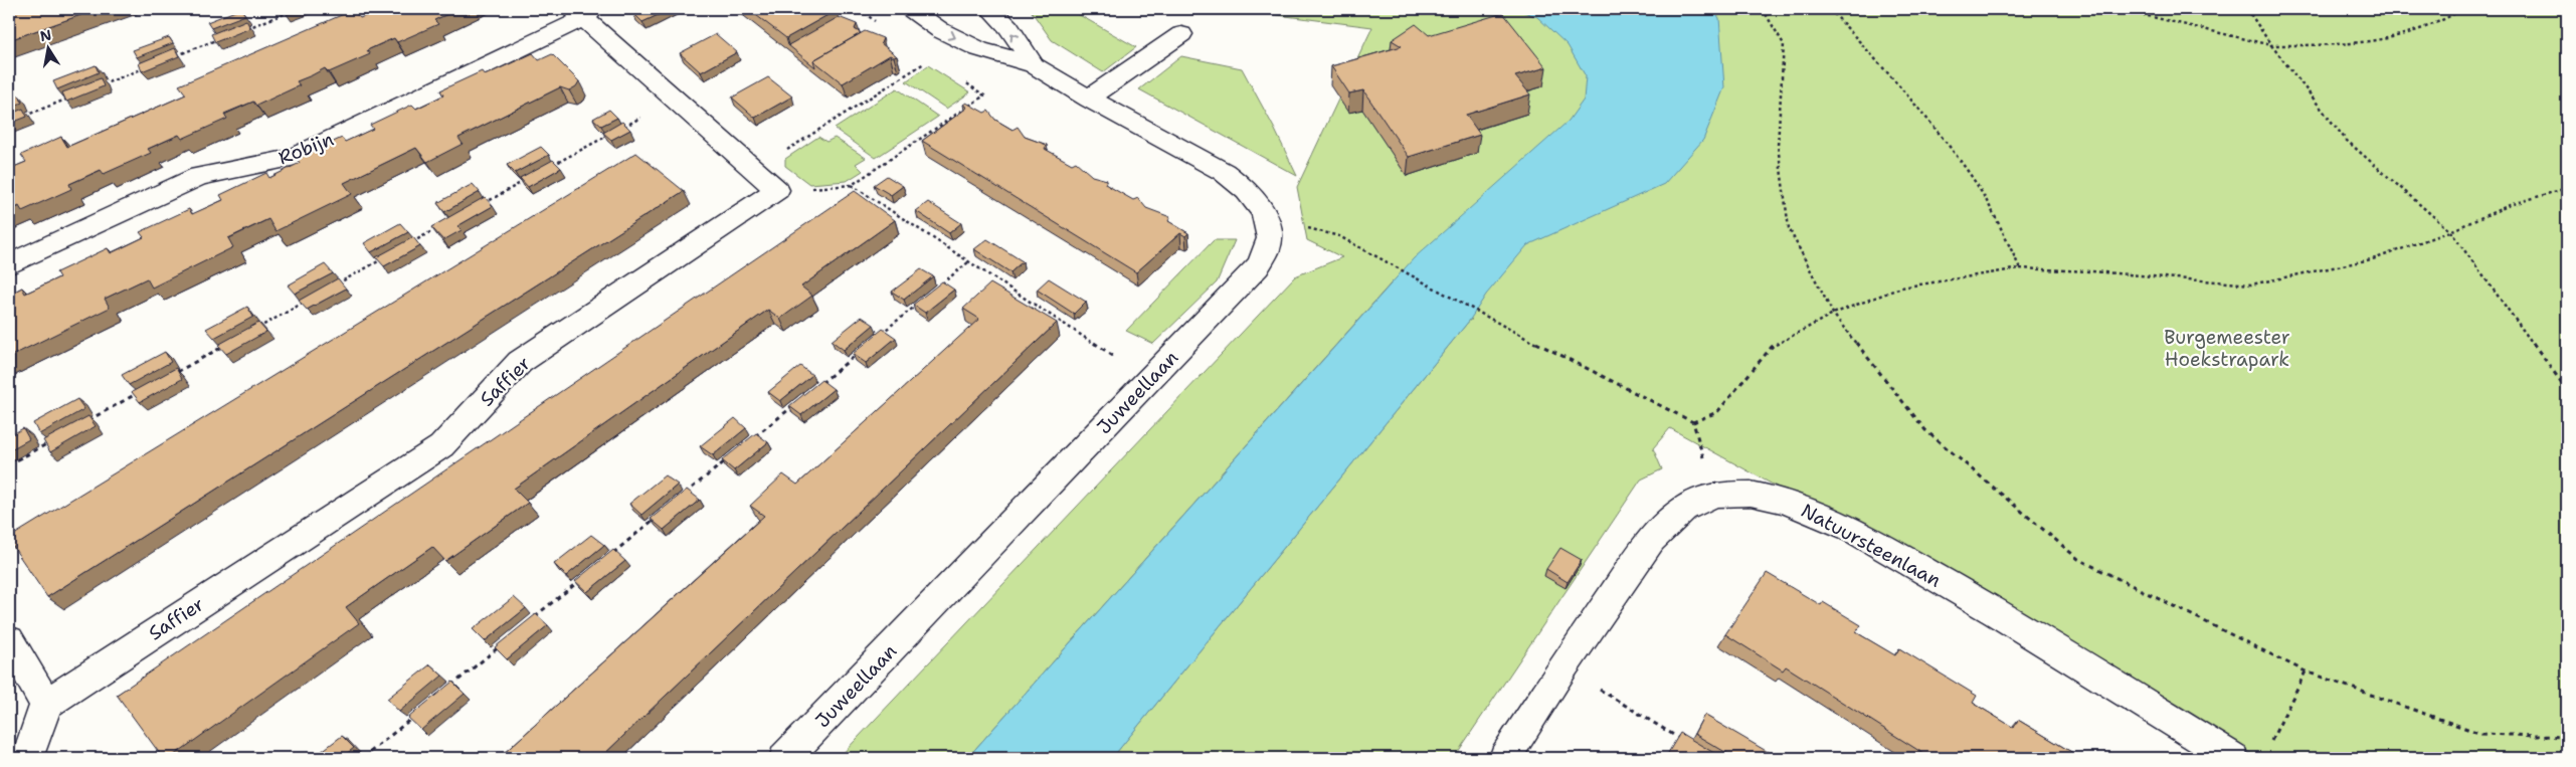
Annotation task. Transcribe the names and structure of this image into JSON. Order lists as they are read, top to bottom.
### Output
{
  "streets": {
    "street": [
      "Robijn",
      "Saffier",
      "Juweellaan",
      "Natuursteenlaan"
    ]
  },
  "parks": ["Burgemeester Hoekstrapark"],
  "north": "top"
}
